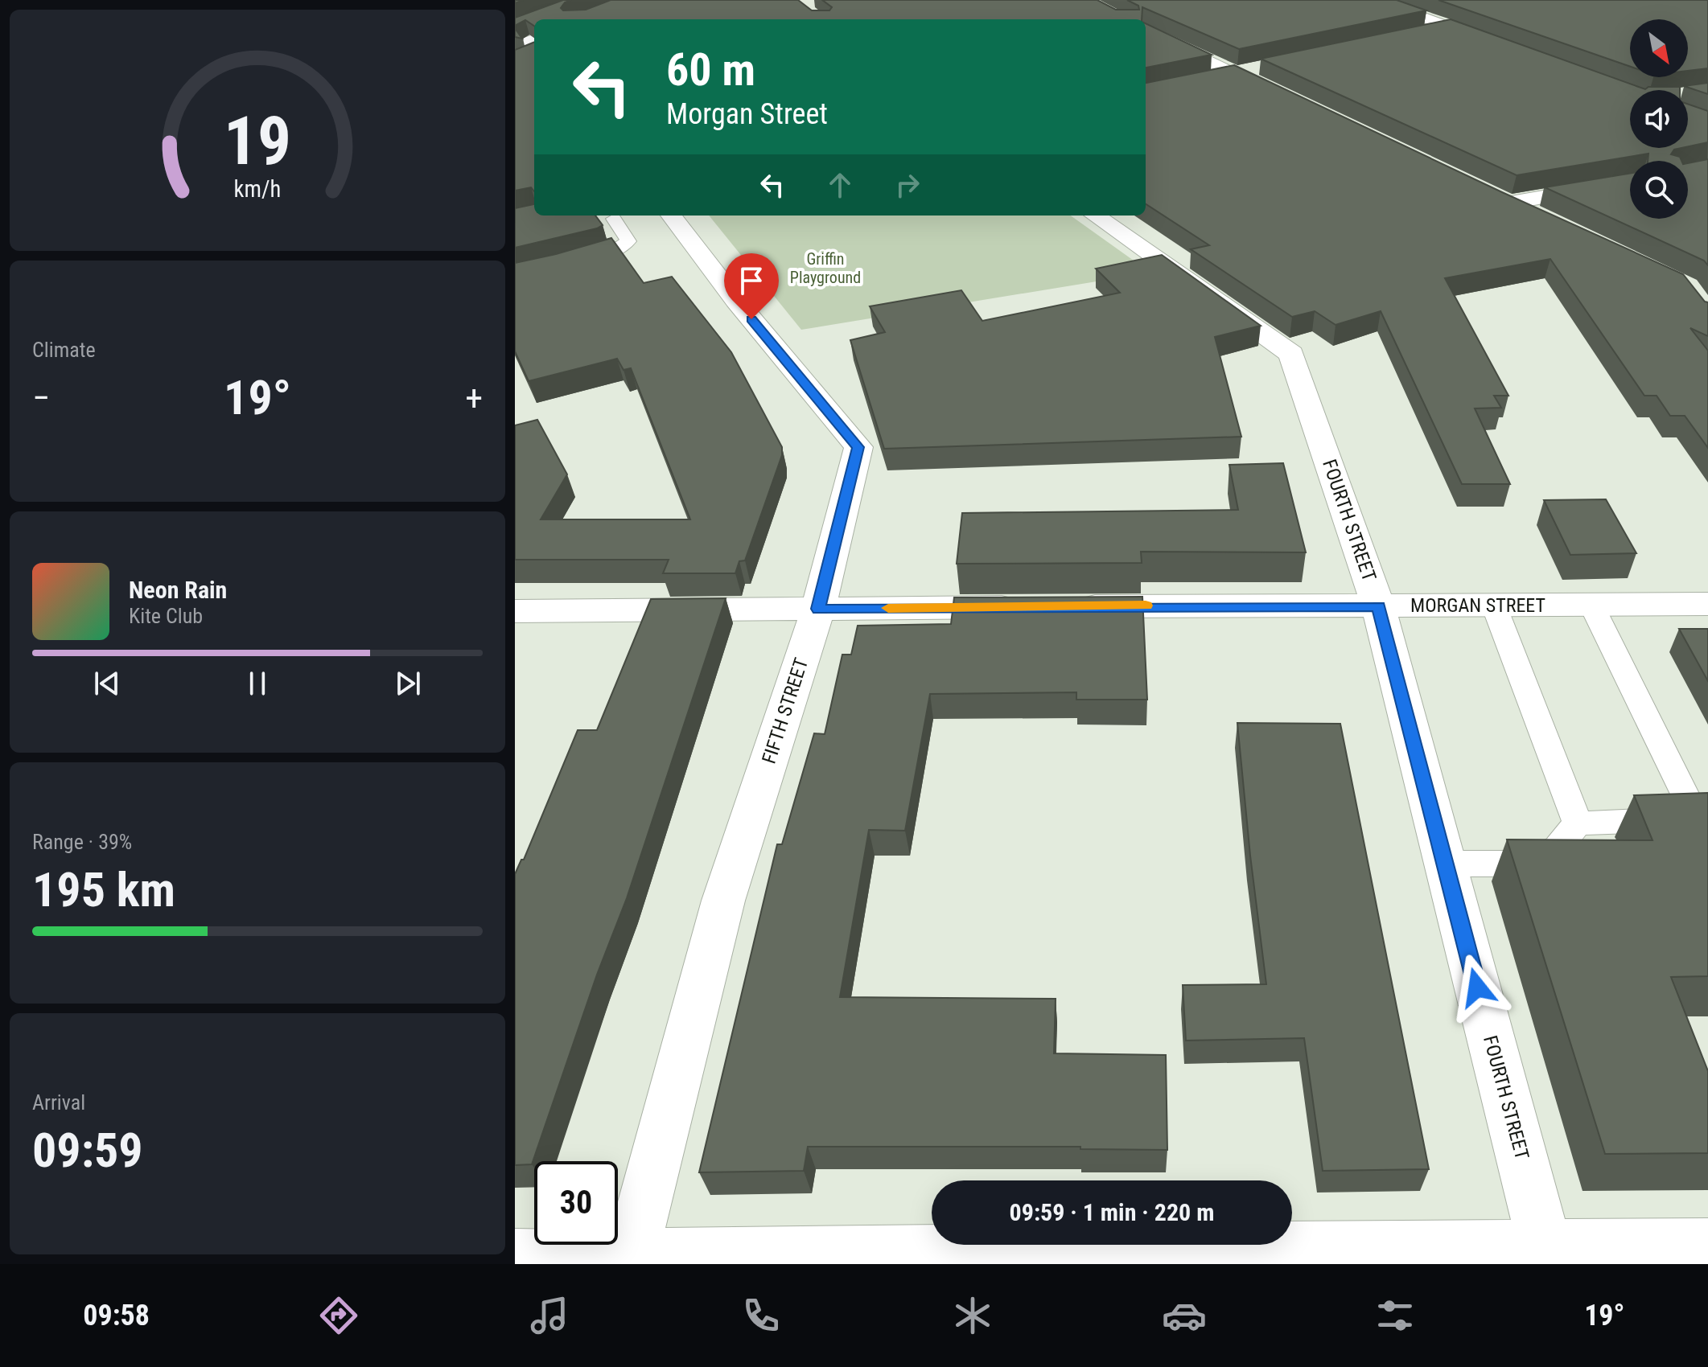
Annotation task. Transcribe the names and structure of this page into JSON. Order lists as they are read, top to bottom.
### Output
{
  "streets": {
    "street": ["FOURTH STREET", "MORGAN STREET", "FIFTH STREET"]
  },
  "crossings": [
    ["FOURTH STREET", "MORGAN STREET"],
    ["MORGAN STREET", "FIFTH STREET"]
  ],
  "parks": ["Griffin Playground"],
  "north": "bottom right",
  "page": {
    "turn": ["60 m", "Morgan Street"],
    "tile": [
      "Climate",
      ["Range · 39%", "195 km"],
      ["Arrival", "09:59"]
    ],
    "heat": ["−", "19°", "+"],
    "song": ["Neon Rain", "Kite Club"],
    "limit": "30",
    "trip": "09:59 · 1 min · 220 m",
    "tabs": ["09:58", "19°"],
    "gauge": ["19", "km/h"]
  }
}
